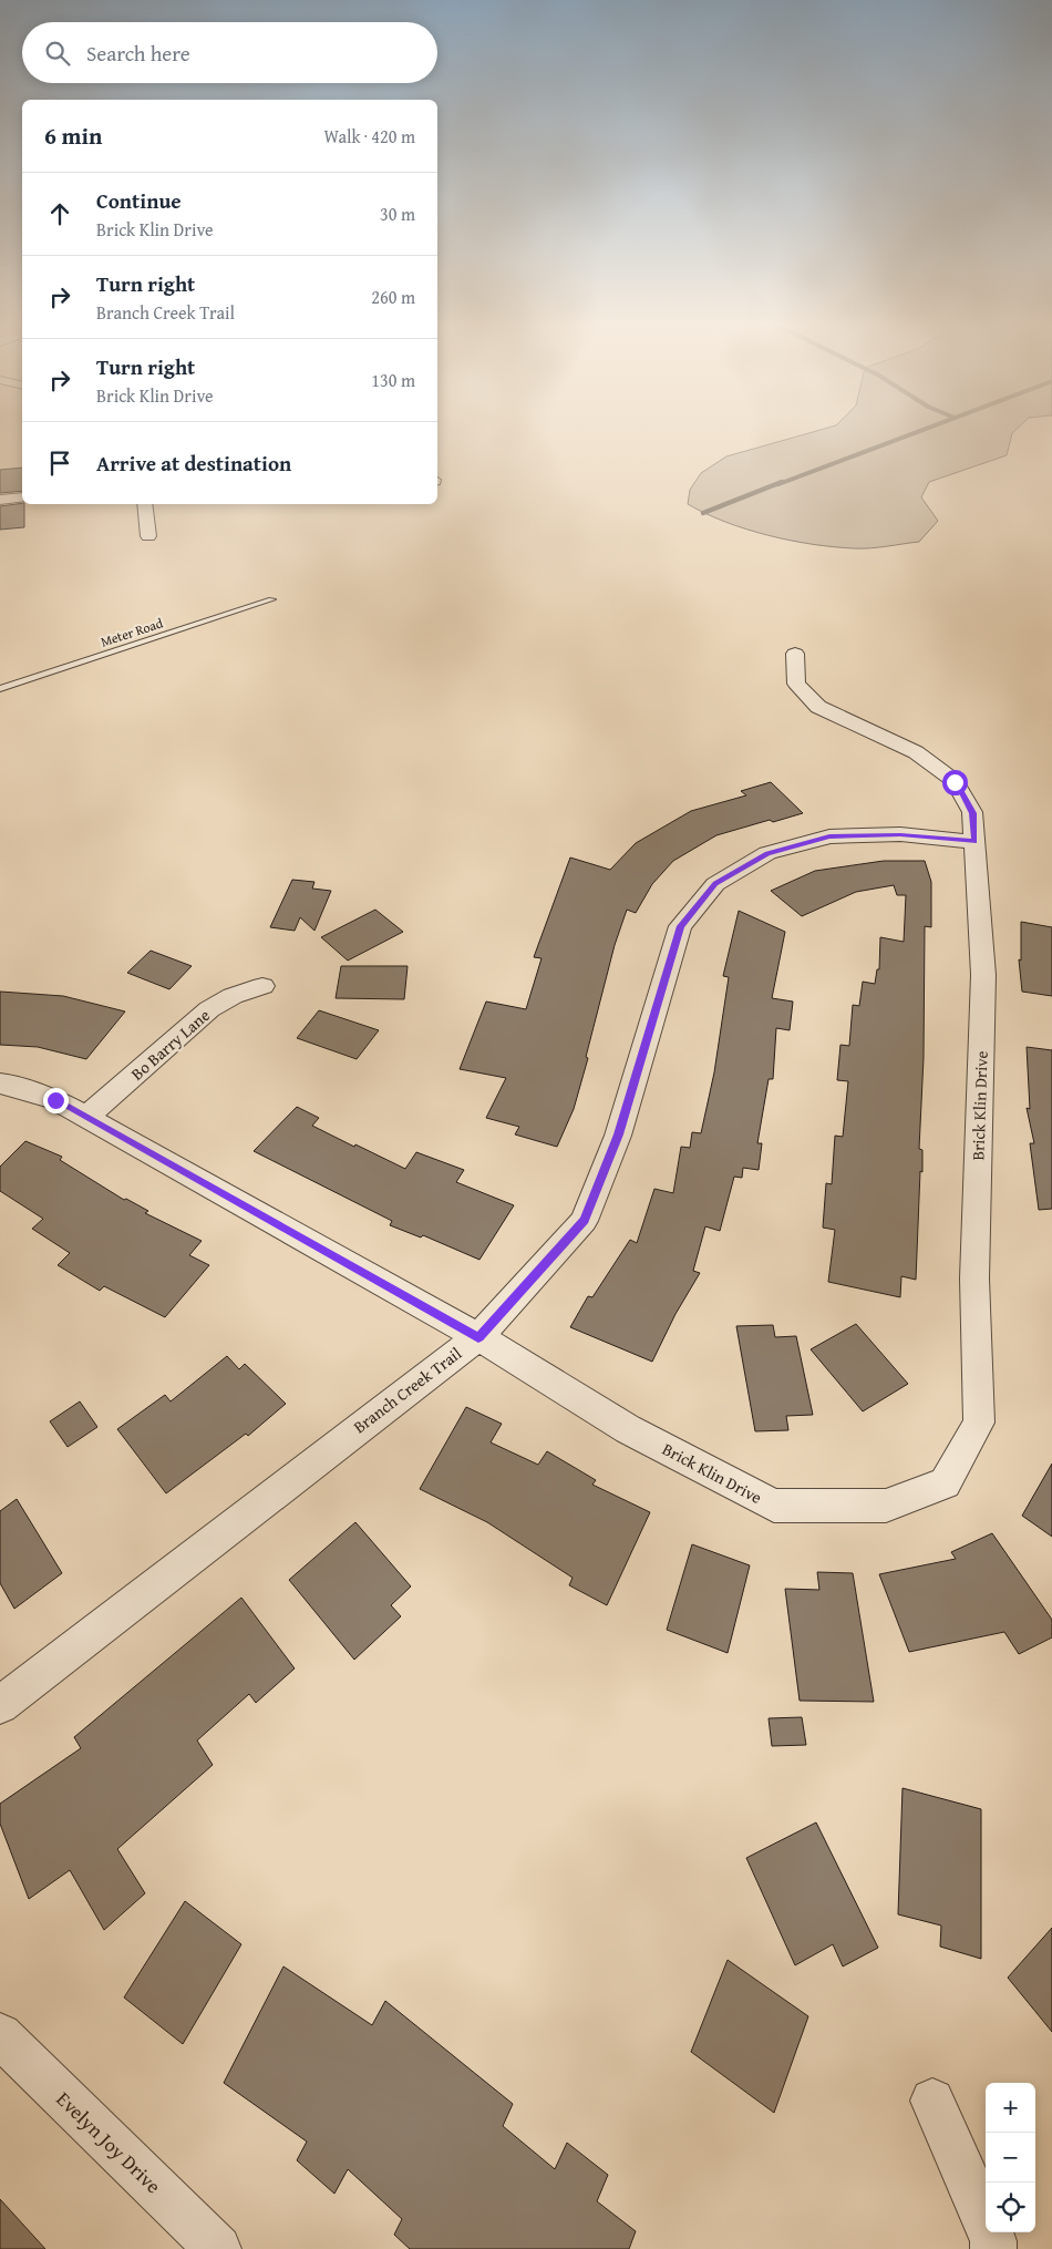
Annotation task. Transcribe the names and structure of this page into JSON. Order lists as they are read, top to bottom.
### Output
{
  "streets": {
    "street": [
      "Bo Barry Lane",
      "Brick Klin Drive",
      "Branch Creek Trail",
      "Evelyn Joy Drive"
    ],
    "lane": ["Meter Road"]
  },
  "crossings": [
    ["Bo Barry Lane", "Brick Klin Drive"],
    ["Brick Klin Drive", "Branch Creek Trail"]
  ],
  "page": {
    "search": "Search here",
    "heading": ["6 min", "Walk · 420 m"],
    "list": [
      ["Continue", "Brick Klin Drive", "30 m"],
      ["Turn right", "Branch Creek Trail", "260 m"],
      ["Turn right", "Brick Klin Drive", "130 m"],
      "Arrive at destination"
    ],
    "map_buttons": ["+", "−"]
  }
}
